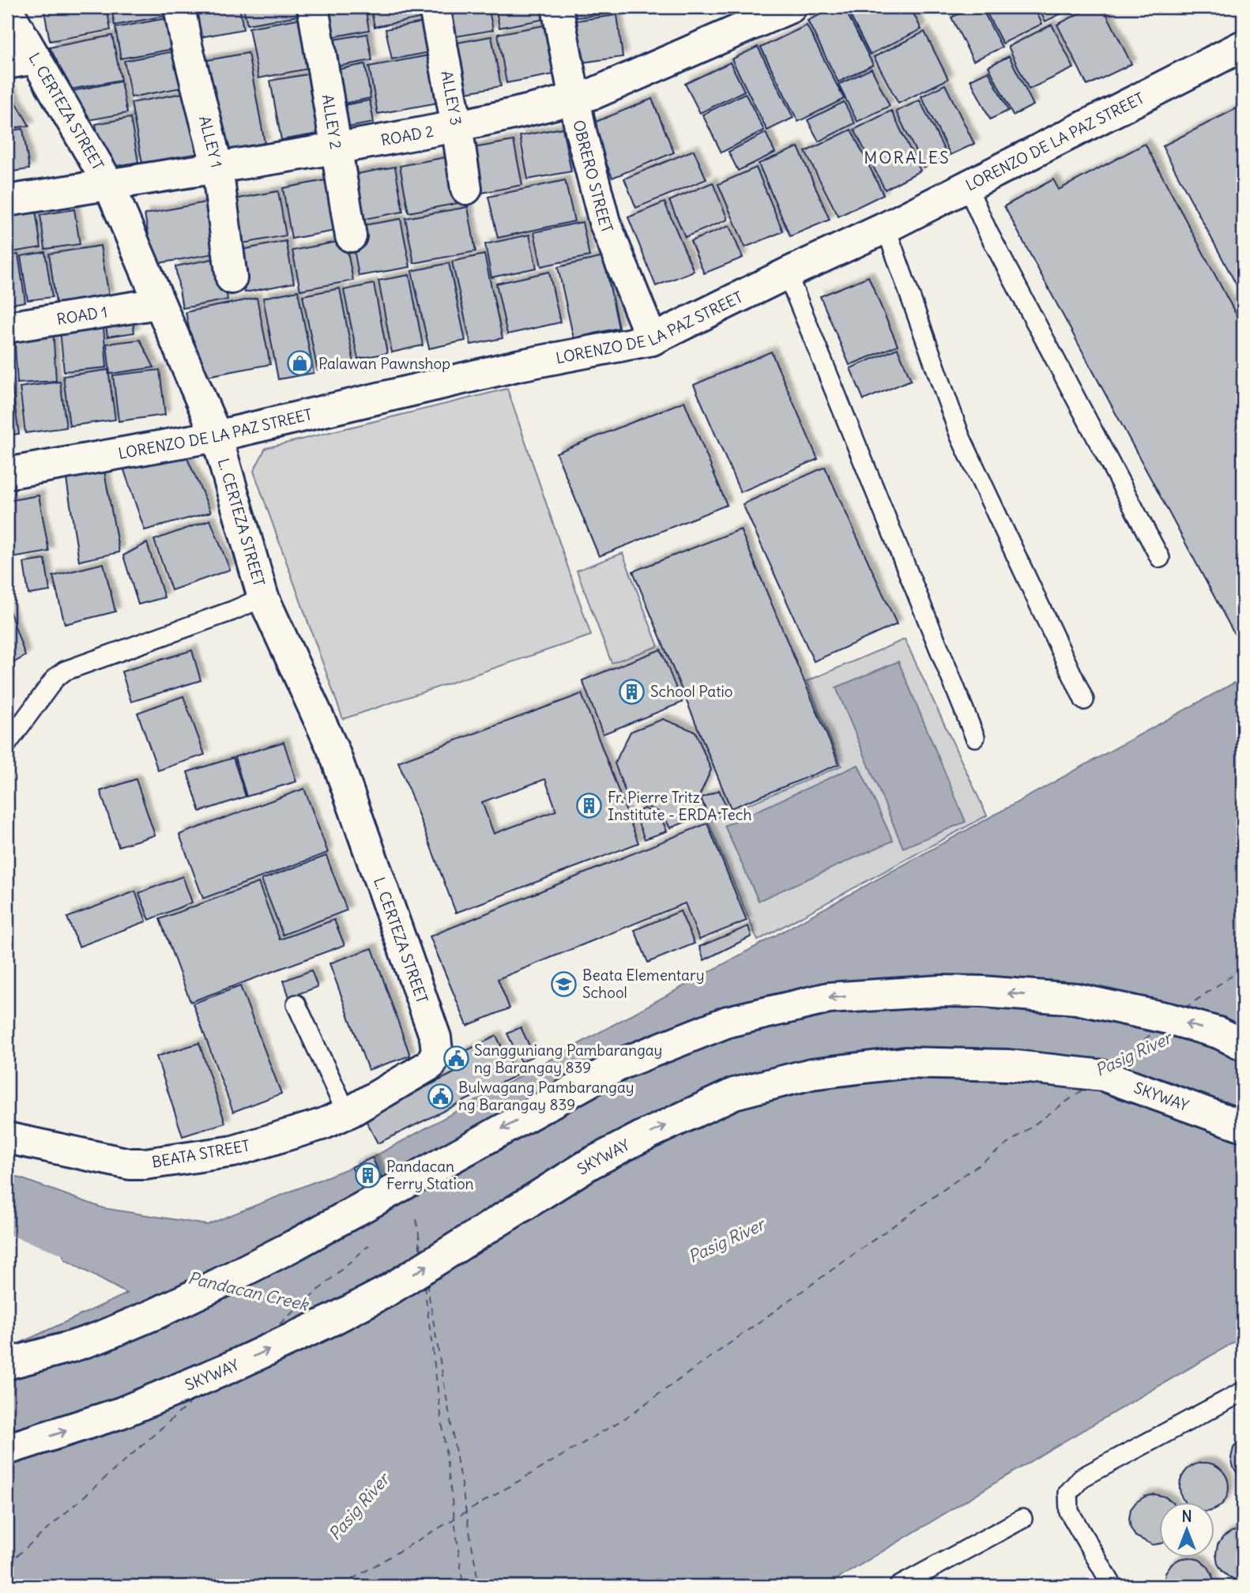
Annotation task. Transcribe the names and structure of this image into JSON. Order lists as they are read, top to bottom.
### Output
{
  "streets": {
    "main road": [
      "ALLEY 3",
      "L. CERTEZA STREET",
      "ALLEY 2",
      "ROAD 2",
      "ALLEY 1",
      "LORENZO DE LA PAZ STREET",
      "OBRERO STREET",
      "ROAD 1",
      "SKYWAY",
      "BEATA STREET"
    ]
  },
  "crossings": [
    ["ALLEY 3", "ROAD 2"],
    ["L. CERTEZA STREET", "ROAD 2"],
    ["L. CERTEZA STREET", "LORENZO DE LA PAZ STREET"],
    ["L. CERTEZA STREET", "ROAD 1"],
    ["L. CERTEZA STREET", "BEATA STREET"],
    ["ALLEY 2", "ROAD 2"],
    ["ROAD 2", "ALLEY 1"],
    ["ROAD 2", "OBRERO STREET"],
    ["LORENZO DE LA PAZ STREET", "OBRERO STREET"]
  ],
  "districts": ["MORALES"],
  "water": ["Pasig River", "Pandacan Creek"],
  "places": {
    "shop": ["Palawan Pawnshop"],
    "building": ["School Patio", "Fr. Pierre Tritz Institute - ERDA Tech", "Pandacan Ferry Station"],
    "school or university": ["Beata Elementary School"],
    "public building": ["Sangguniang Pambarangay ng Barangay 839", "Bulwagang Pambarangay ng Barangay 839"]
  },
  "north": "top"
}
